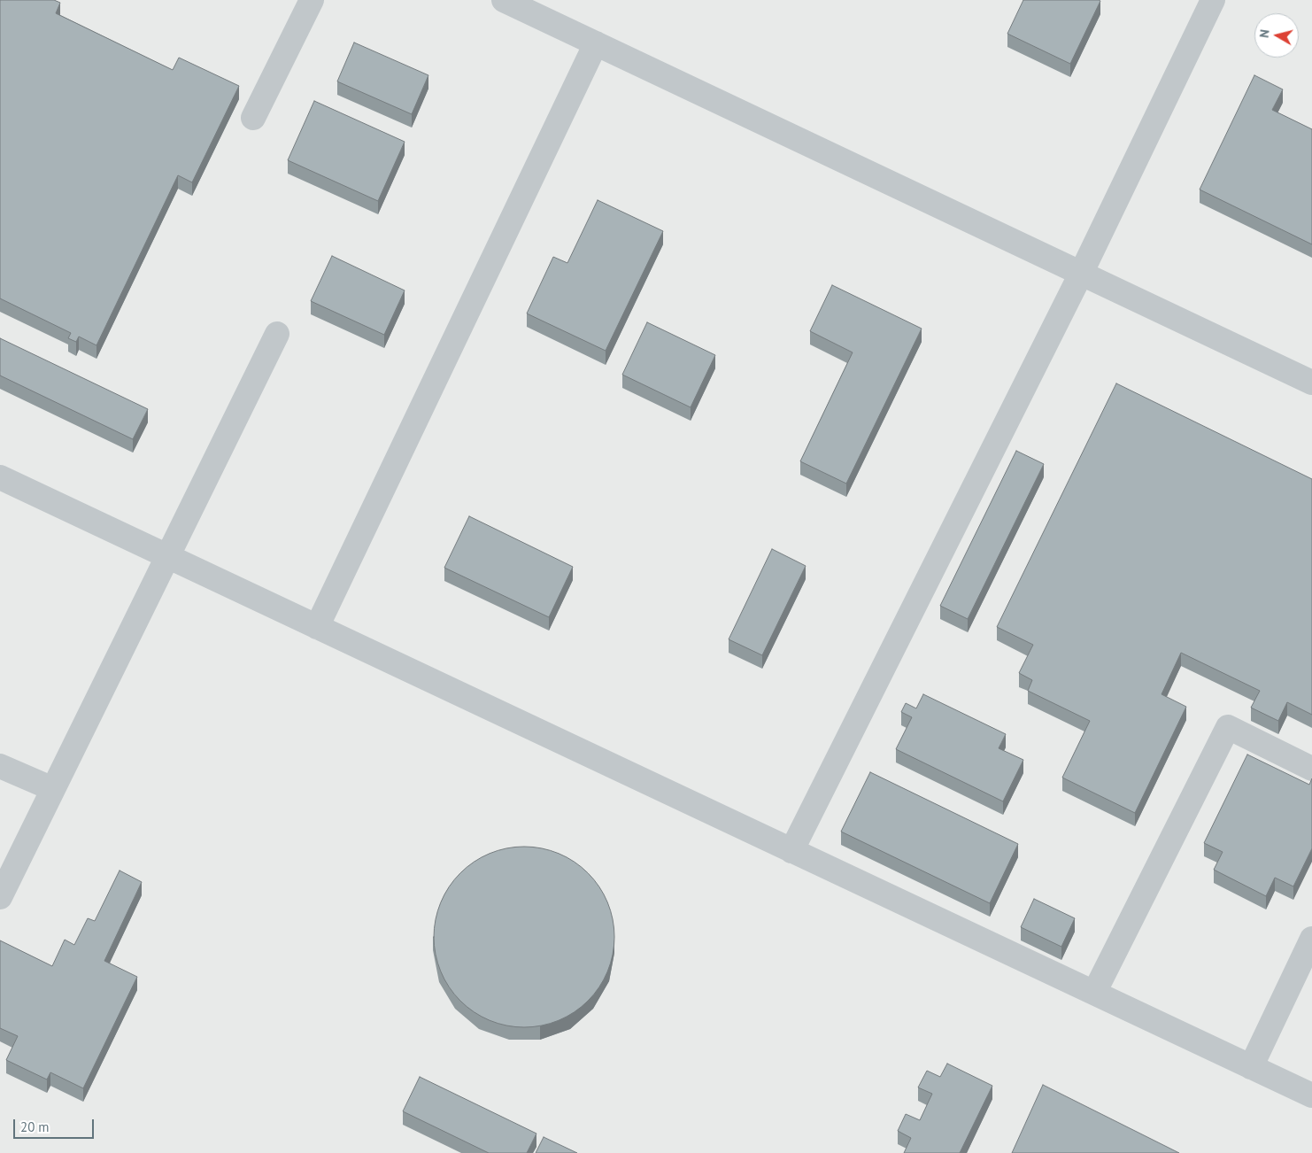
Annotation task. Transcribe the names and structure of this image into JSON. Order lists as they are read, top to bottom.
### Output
{
  "scale_bar": "20 m",
  "north": "left"
}
